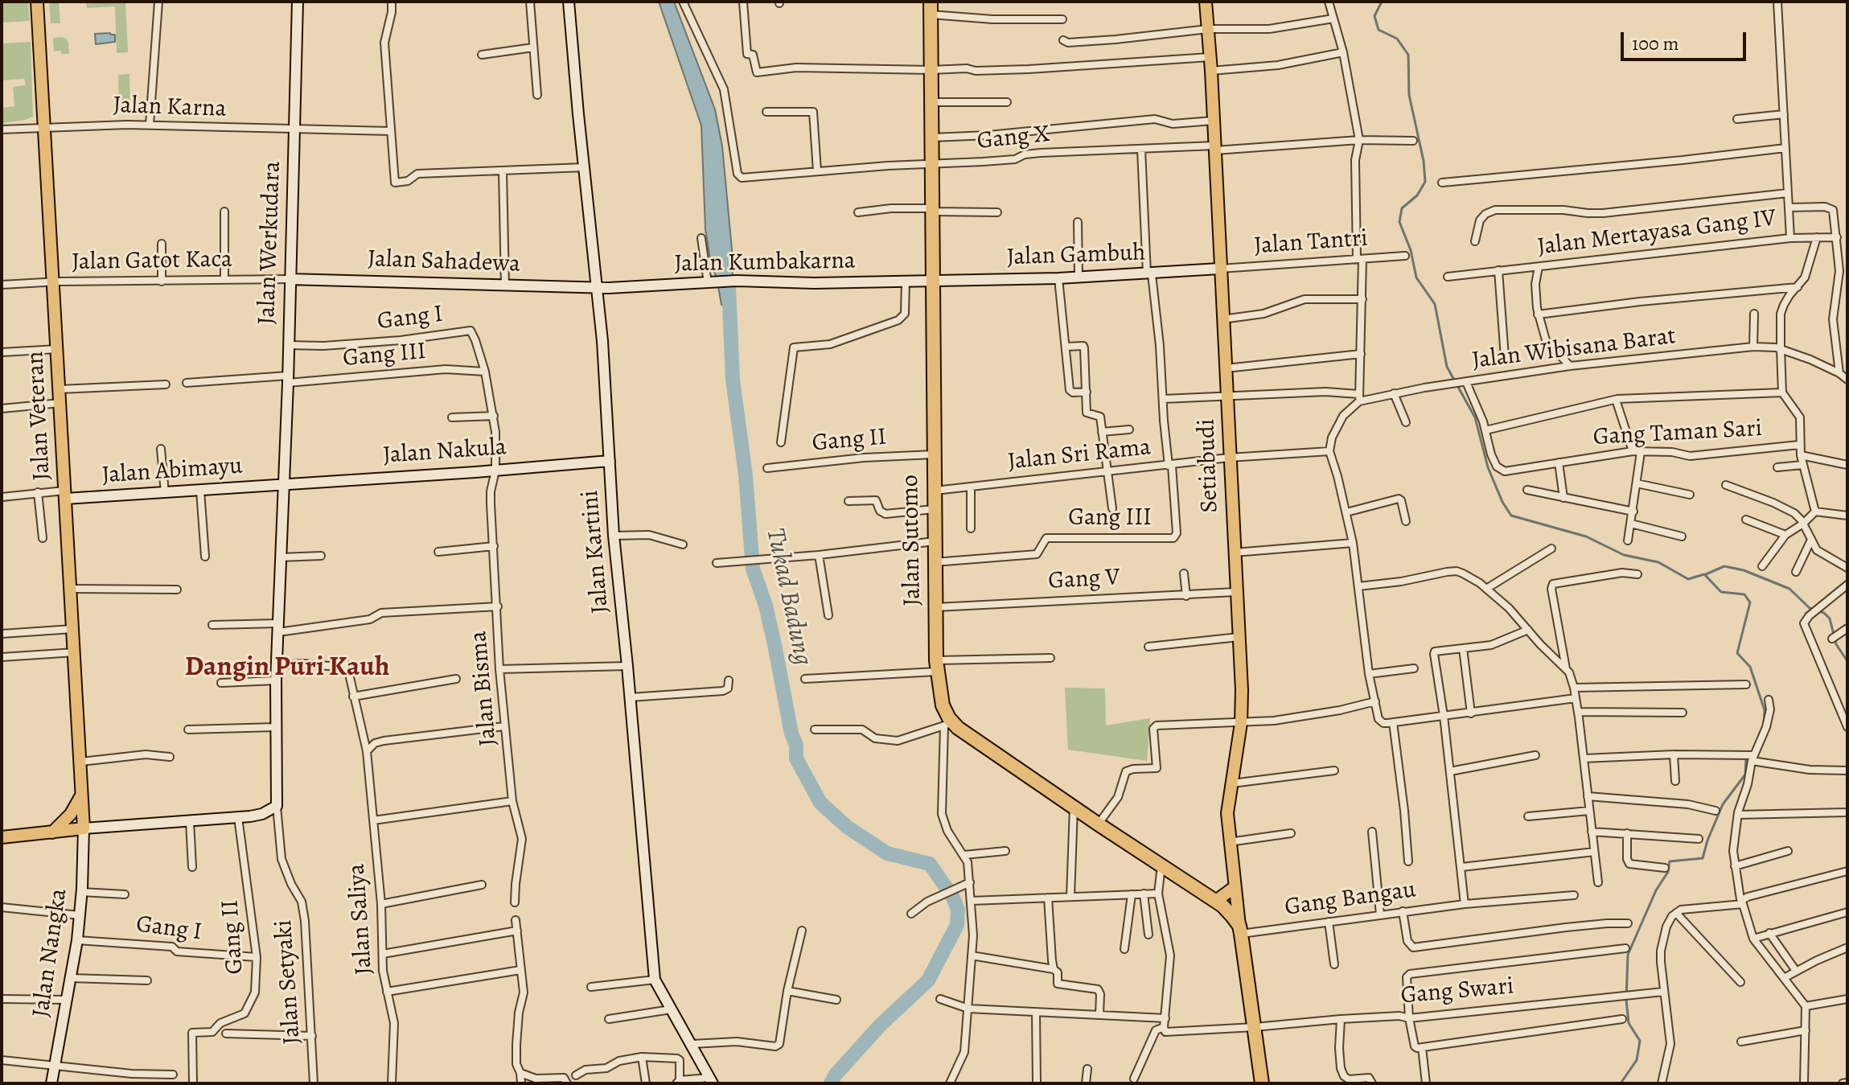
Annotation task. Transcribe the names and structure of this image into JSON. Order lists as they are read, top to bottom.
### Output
{
  "streets": {
    "highway": ["Jalan Sutomo"],
    "main road": ["Jalan Veteran", "Setiabudi"],
    "street": [
      "Jalan Karna",
      "Gang X",
      "Jalan Mertayasa Gang IV",
      "Jalan Werkudara",
      "Jalan Tantri",
      "Jalan Gambuh",
      "Jalan Gatot Kaca",
      "Jalan Sahadewa",
      "Jalan Kumbakarna",
      "Gang I",
      "Jalan Wibisana Barat",
      "Gang III",
      "Gang Taman Sari",
      "Gang II",
      "Jalan Nakula",
      "Jalan Sri Rama",
      "Jalan Abimayu",
      "Jalan Kartini",
      "Gang V",
      "Jalan Bisma",
      "Gang Bangau",
      "Jalan Saliya",
      "Jalan Nangka",
      "Jalan Setyaki",
      "Gang Swari"
    ]
  },
  "crossings": [
    ["Jalan Karna", "Jalan Werkudara"],
    ["Jalan Karna", "Jalan Veteran"],
    ["Gang X", "Setiabudi"],
    ["Gang X", "Jalan Sutomo"],
    ["Jalan Werkudara", "Jalan Gatot Kaca"],
    ["Jalan Werkudara", "Jalan Sahadewa"],
    ["Jalan Werkudara", "Gang I"],
    ["Jalan Werkudara", "Gang III"],
    ["Jalan Werkudara", "Jalan Nakula"],
    ["Jalan Werkudara", "Jalan Abimayu"],
    ["Jalan Werkudara", "Jalan Saliya"],
    ["Jalan Werkudara", "Jalan Setyaki"],
    ["Jalan Tantri", "Jalan Gambuh"],
    ["Jalan Tantri", "Setiabudi"],
    ["Jalan Gambuh", "Jalan Kumbakarna"],
    ["Jalan Gambuh", "Setiabudi"],
    ["Jalan Gambuh", "Jalan Sutomo"],
    ["Jalan Gatot Kaca", "Jalan Sahadewa"],
    ["Jalan Gatot Kaca", "Jalan Veteran"],
    ["Jalan Sahadewa", "Jalan Kumbakarna"],
    ["Jalan Sahadewa", "Jalan Kartini"],
    ["Jalan Kumbakarna", "Jalan Sutomo"],
    ["Jalan Kumbakarna", "Jalan Kartini"],
    ["Gang I", "Gang III"],
    ["Gang I", "Gang II"],
    ["Gang I", "Jalan Nakula"],
    ["Gang I", "Jalan Bisma"],
    ["Gang I", "Jalan Nangka"],
    ["Jalan Wibisana Barat", "Gang Taman Sari"],
    ["Jalan Wibisana Barat", "Setiabudi"],
    ["Gang III", "Jalan Sri Rama"],
    ["Gang III", "Jalan Sutomo"],
    ["Jalan Veteran", "Jalan Abimayu"],
    ["Jalan Veteran", "Jalan Nangka"],
    ["Gang II", "Jalan Sutomo"],
    ["Jalan Nakula", "Jalan Abimayu"],
    ["Jalan Nakula", "Jalan Kartini"],
    ["Jalan Nakula", "Jalan Bisma"],
    ["Jalan Sri Rama", "Setiabudi"],
    ["Jalan Sri Rama", "Jalan Sutomo"],
    ["Setiabudi", "Gang V"],
    ["Setiabudi", "Gang Bangau"],
    ["Jalan Sutomo", "Gang V"]
  ],
  "districts": ["Dangin Puri Kauh"],
  "water": ["Tukad Badung"],
  "scale_bar": "100 m"
}
